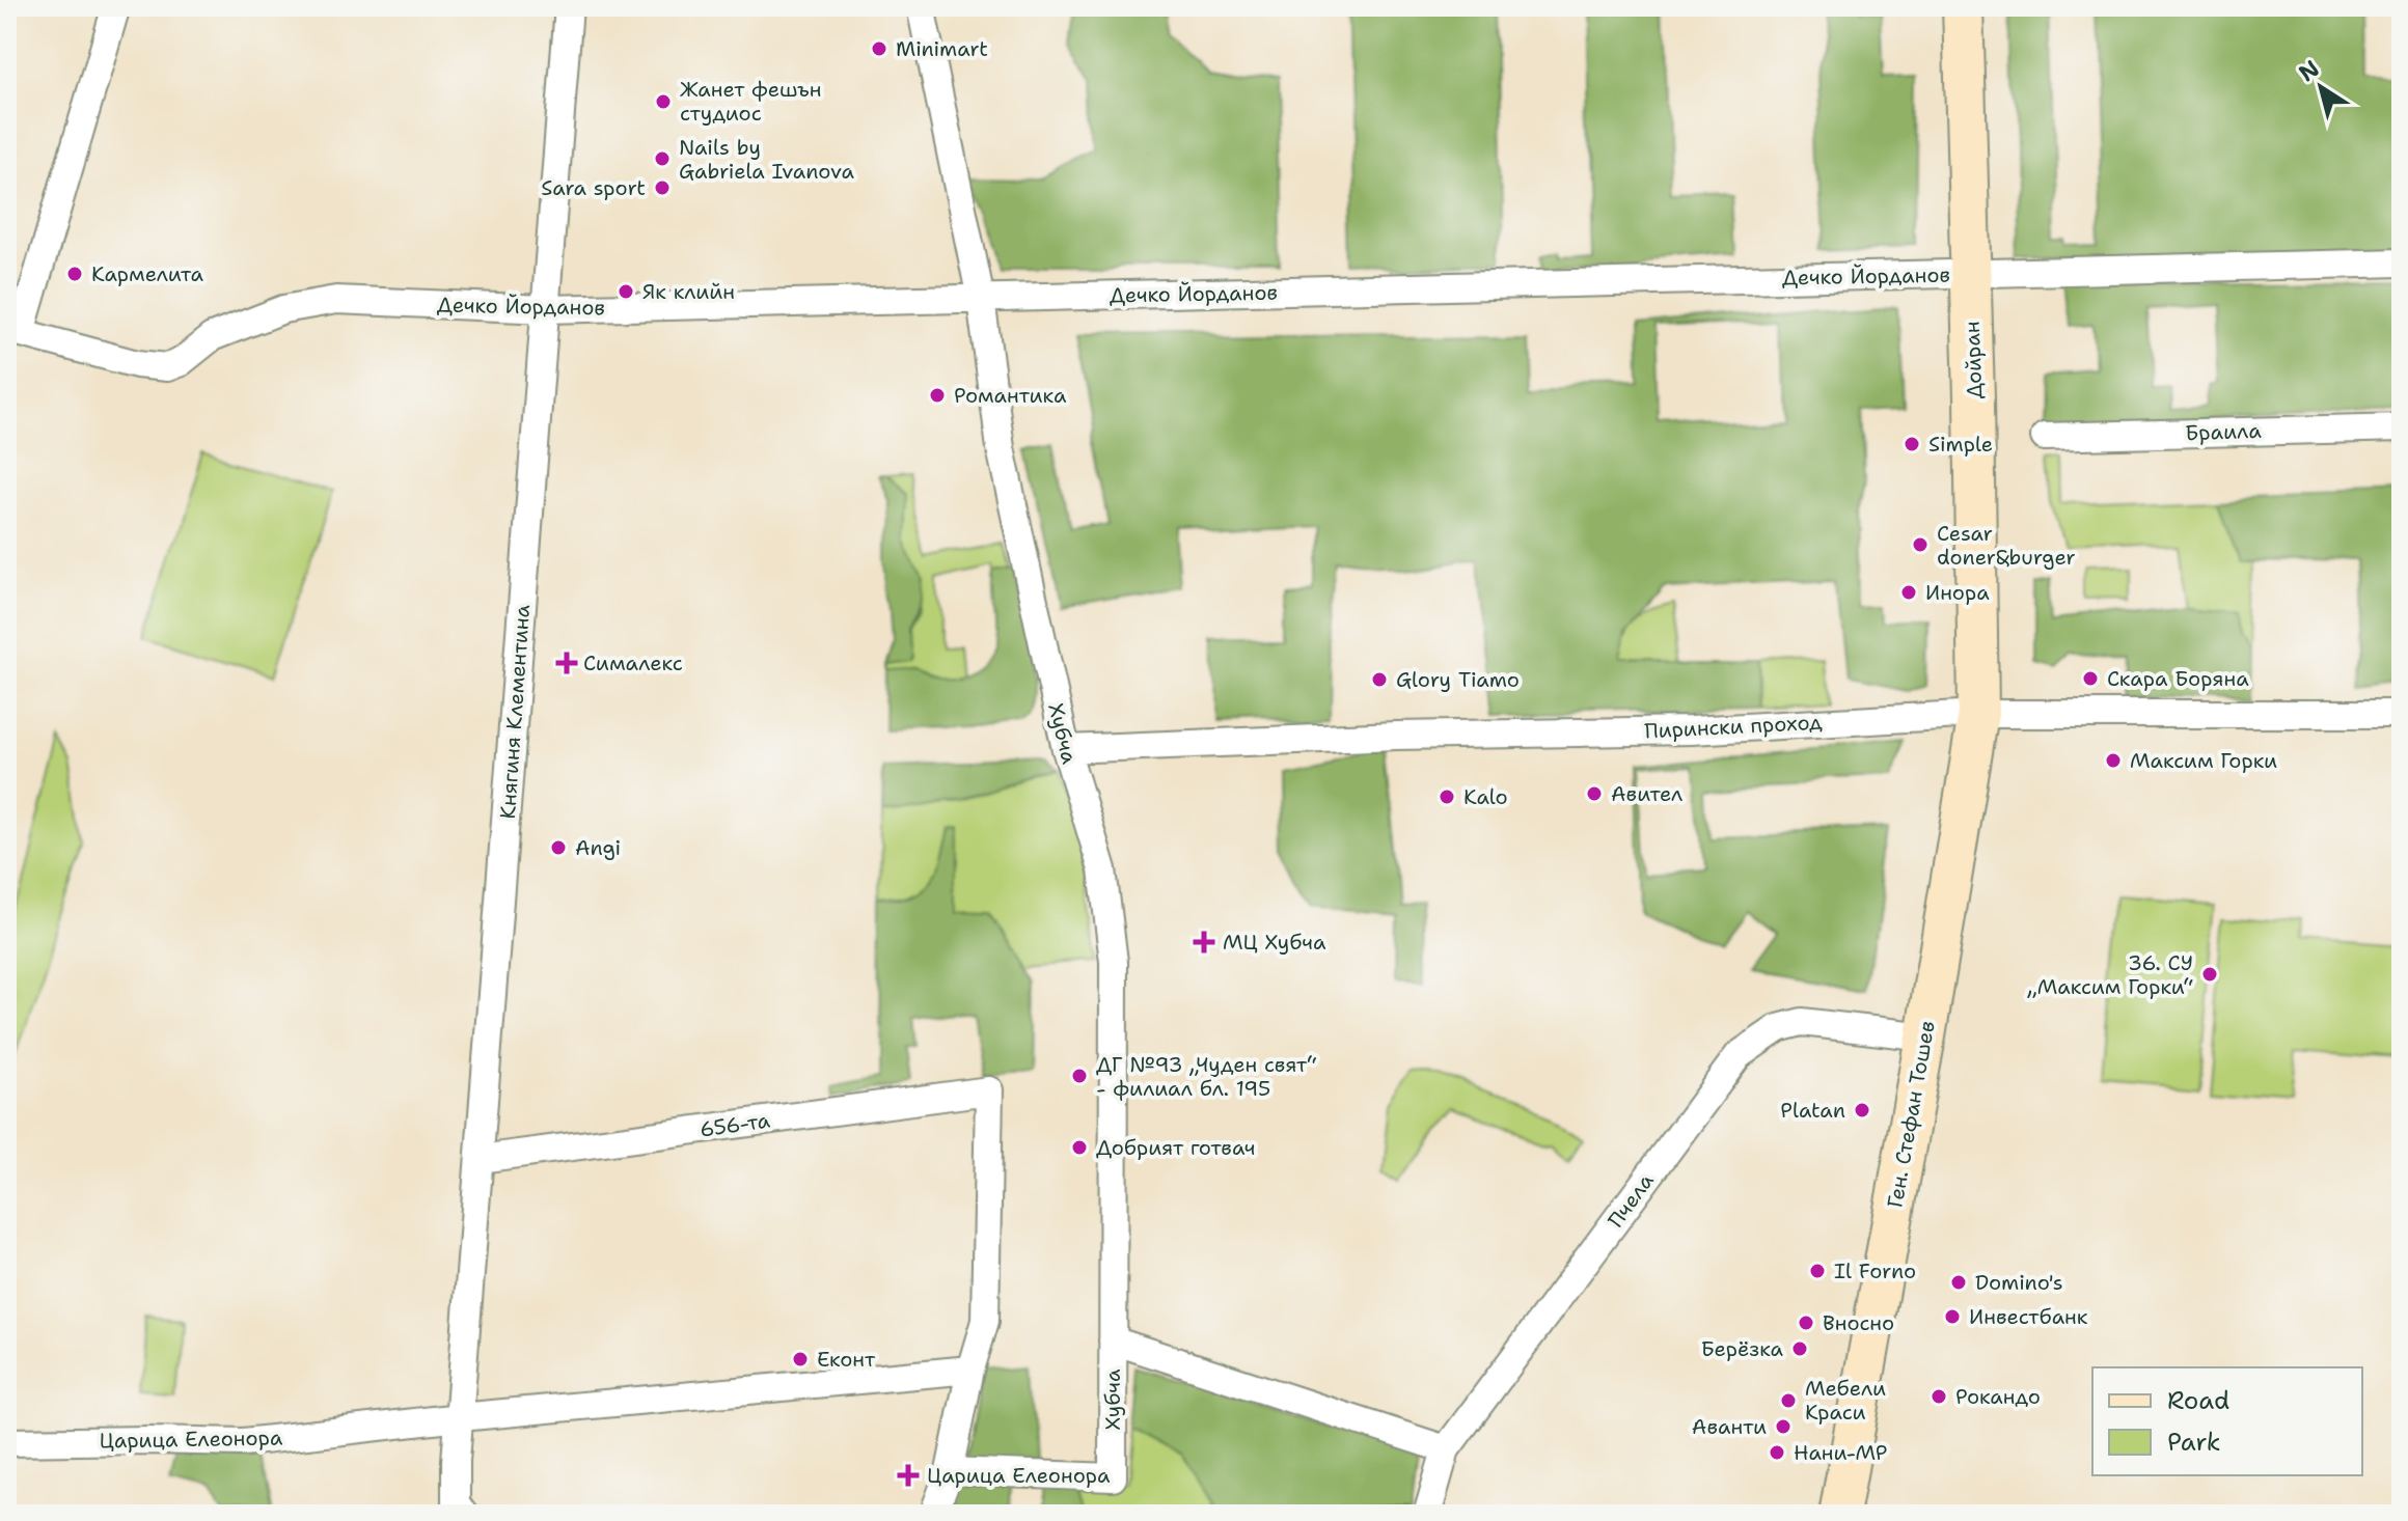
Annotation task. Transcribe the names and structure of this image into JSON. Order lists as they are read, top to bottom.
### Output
{
  "streets": {
    "street": [
      "Дечко Йорданов",
      "Дойран",
      "Браила",
      "Княгиня Клементина",
      "Пирински проход",
      "Хубча",
      "Ген. Стефан Тошев",
      "656-та",
      "Пчела",
      "Царица Елеонора"
    ]
  },
  "crossings": [
    ["Дечко Йорданов", "Дойран"],
    ["Дечко Йорданов", "Княгиня Клементина"],
    ["Дечко Йорданов", "Хубча"],
    ["Дойран", "Пирински проход"],
    ["Дойран", "Ген. Стефан Тошев"],
    ["Княгиня Клементина", "656-та"],
    ["Княгиня Клементина", "Царица Елеонора"],
    ["Пирински проход", "Хубча"],
    ["Пирински проход", "Ген. Стефан Тошев"],
    ["Ген. Стефан Тошев", "Пчела"],
    ["656-та", "Царица Елеонора"]
  ],
  "places": {
    "other": [
      "Minimart",
      "Жанет фешън студиос",
      "Nails by Gabriela Ivanova",
      "Sara sport",
      "Кармелита",
      "Як клийн",
      "Романтика",
      "Simple",
      "Cesar doner&burger",
      "Инора",
      "Скара Боряна",
      "Glory Tiamo",
      "Максим Горки",
      "Авител",
      "Kalo",
      "Angi",
      "36. СУ „Максим Горки“",
      "ДГ №93 „Чуден свят“ - филиал бл. 195",
      "Platan",
      "Добрият готвач",
      "Il Forno",
      "Domino's",
      "Инвестбанк",
      "Вносно",
      "Берёзка",
      "Еконт",
      "Рокандо",
      "Мебели Краси",
      "Аванти",
      "Нани-МР"
    ],
    "health": ["Сималекс", "МЦ Хубча", "Царица Елеонора"]
  },
  "legend": ["Road", "Park"],
  "north": "top left"
}
